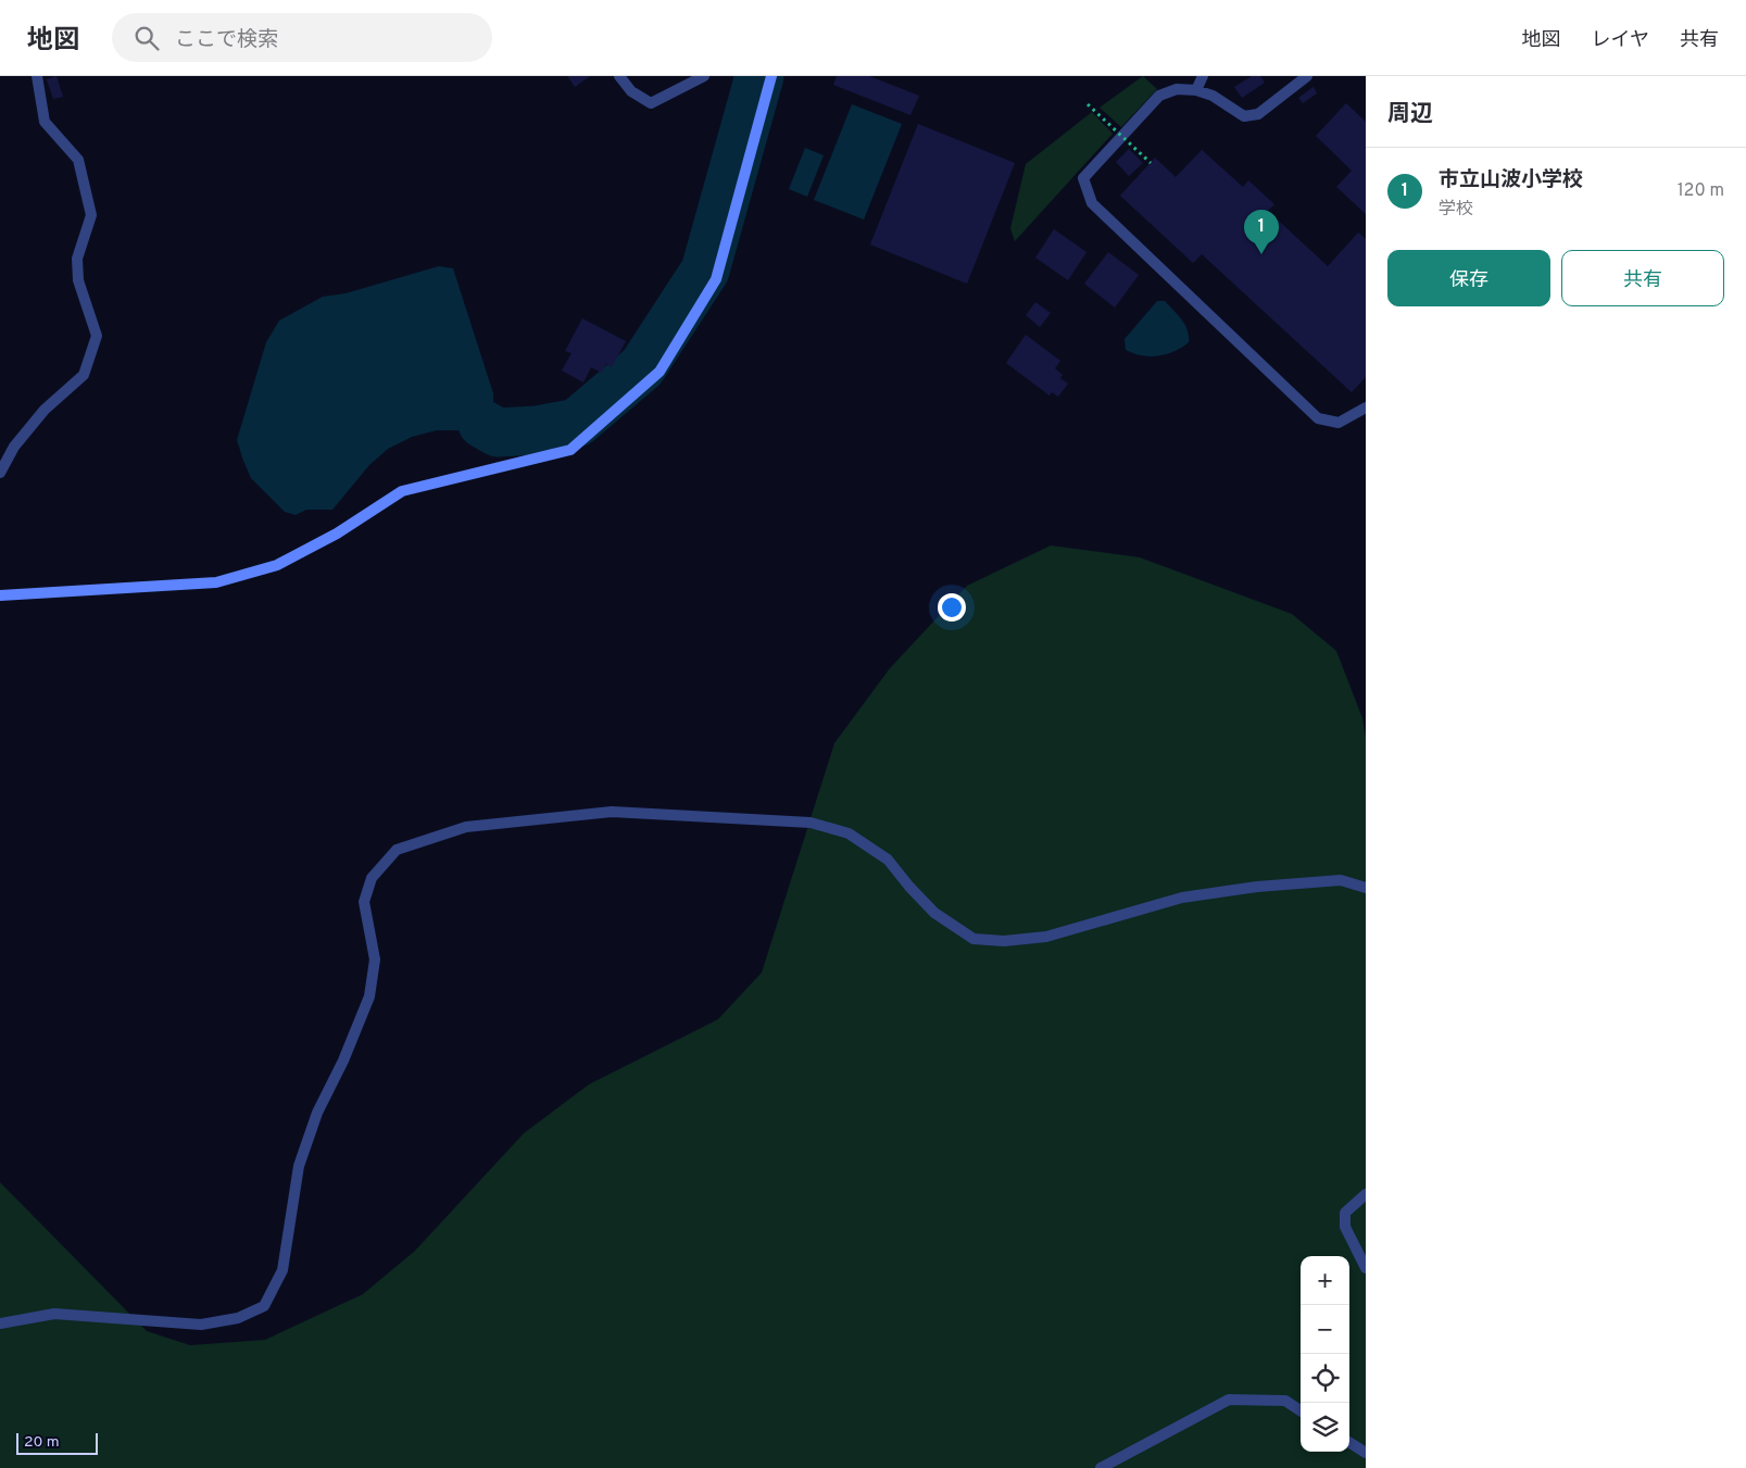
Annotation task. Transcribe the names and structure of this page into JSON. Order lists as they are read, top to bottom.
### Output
{
  "scale_bar": "20 m",
  "page": {
    "header": "地図",
    "search": "ここで検索",
    "nav": ["地図", "レイヤ", "共有"],
    "heading": "周辺",
    "list": [
      {
        "mark": "1",
        "name": "市立山波小学校",
        "note": "学校",
        "value": "120 m"
      }
    ],
    "pins": "1",
    "buttons": ["保存", "共有"],
    "map_buttons": ["+", "−"],
    "scale": "20 m"
  }
}
